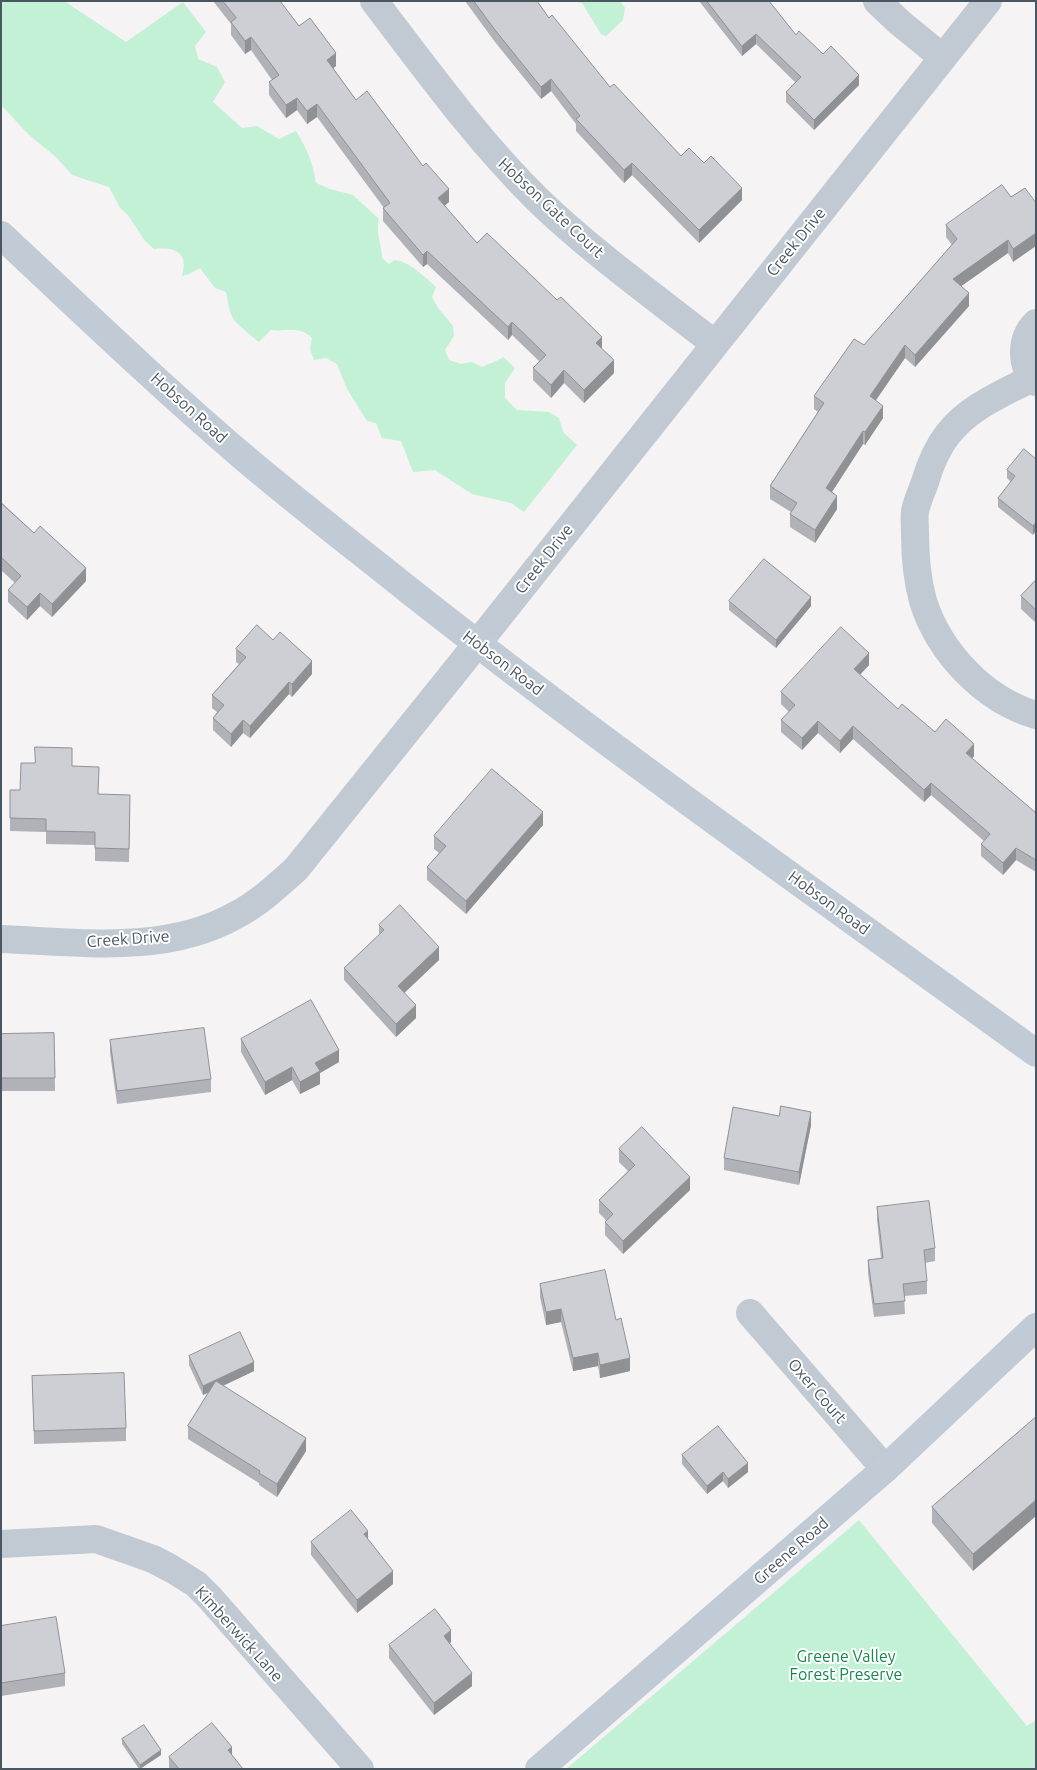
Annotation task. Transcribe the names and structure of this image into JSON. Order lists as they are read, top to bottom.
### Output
{
  "streets": {
    "main road": ["Hobson Road", "Greene Road"],
    "street": [
      "Hobson Gate Court",
      "Creek Drive",
      "Oxer Court",
      "Kimberwick Lane"
    ]
  },
  "crossings": [
    ["Hobson Gate Court", "Creek Drive"],
    ["Creek Drive", "Hobson Road"],
    ["Oxer Court", "Greene Road"]
  ],
  "parks": ["Greene Valley Forest Preserve"]
}
